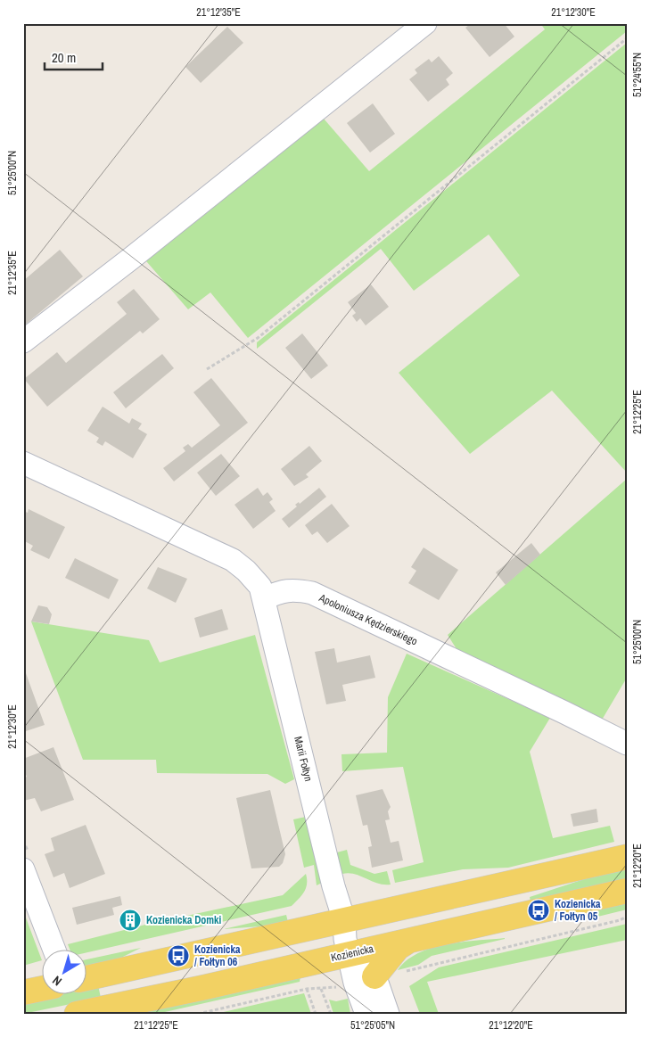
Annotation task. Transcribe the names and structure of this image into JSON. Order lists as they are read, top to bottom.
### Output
{
  "streets": {
    "main road": ["Kozienicka"],
    "street": ["Apoloniusza Kędzierskiego", "Marii Fołtyn"]
  },
  "crossings": [
    ["Apoloniusza Kędzierskiego", "Marii Fołtyn"],
    ["Marii Fołtyn", "Kozienicka"]
  ],
  "places": {
    "bus stop": ["Kozienicka / Fołtyn 05", "Kozienicka / Fołtyn 06"],
    "building": ["Kozienicka Domki"]
  },
  "scale_bar": "20 m",
  "north": "bottom left",
  "coordinates": [
    "21°12'35\"E",
    "21°12'30\"E",
    "51°24'55\"N",
    "51°25'00\"N",
    "21°12'25\"E",
    "21°12'20\"E",
    "51°25'05\"N"
  ]
}
